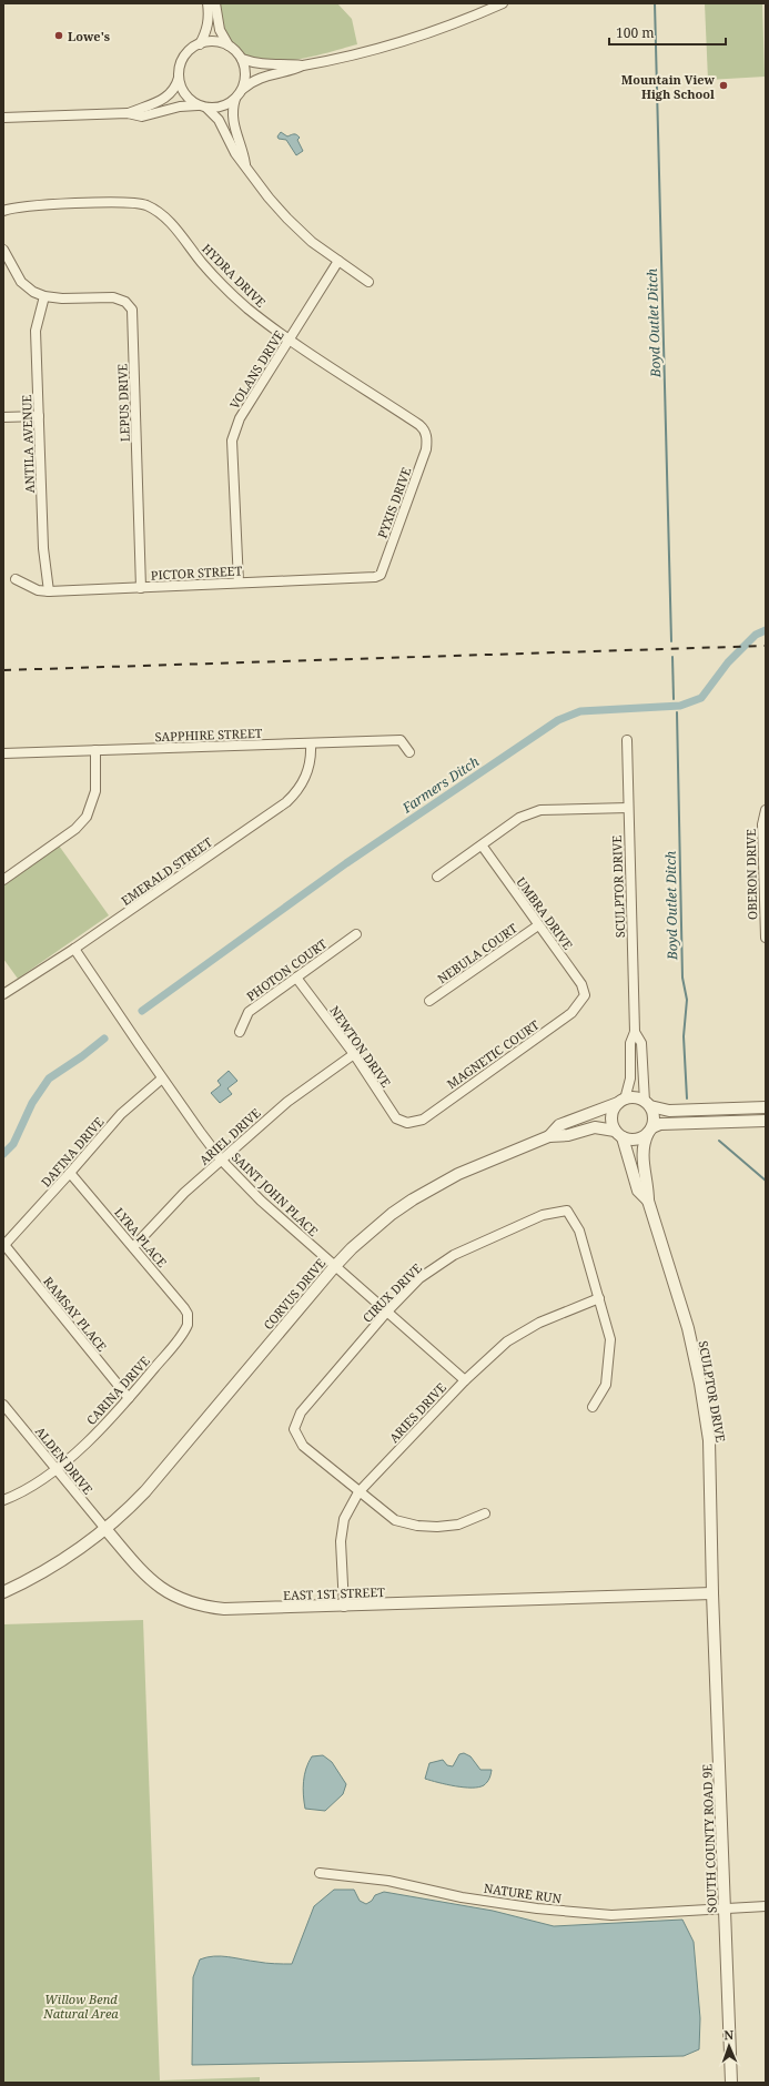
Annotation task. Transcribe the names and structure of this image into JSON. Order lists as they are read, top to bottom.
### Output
{
  "streets": {
    "street": [
      "HYDRA DRIVE",
      "VOLANS DRIVE",
      "LEPUS DRIVE",
      "ANTILA AVENUE",
      "PYXIS DRIVE",
      "PICTOR STREET",
      "SAPPHIRE STREET",
      "EMERALD STREET",
      "OBERON DRIVE",
      "SCULPTOR DRIVE",
      "UMBRA DRIVE",
      "NEBULA COURT",
      "PHOTON COURT",
      "NEWTON DRIVE",
      "MAGNETIC COURT",
      "ARIEL DRIVE",
      "DAFINA DRIVE",
      "SAINT JOHN PLACE",
      "LYRA PLACE",
      "CIRUX DRIVE",
      "CORVUS DRIVE",
      "RAMSAY PLACE",
      "CARINA DRIVE",
      "ARIES DRIVE",
      "ALDEN DRIVE",
      "EAST 1ST STREET",
      "SOUTH COUNTY ROAD 9E",
      "NATURE RUN"
    ]
  },
  "crossings": [
    ["HYDRA DRIVE", "VOLANS DRIVE"],
    ["HYDRA DRIVE", "PYXIS DRIVE"],
    ["VOLANS DRIVE", "PICTOR STREET"],
    ["LEPUS DRIVE", "ANTILA AVENUE"],
    ["LEPUS DRIVE", "PICTOR STREET"],
    ["ANTILA AVENUE", "PICTOR STREET"],
    ["PYXIS DRIVE", "PICTOR STREET"],
    ["SAPPHIRE STREET", "EMERALD STREET"],
    ["EMERALD STREET", "SAINT JOHN PLACE"],
    ["SCULPTOR DRIVE", "CORVUS DRIVE"],
    ["SCULPTOR DRIVE", "EAST 1ST STREET"],
    ["SCULPTOR DRIVE", "SOUTH COUNTY ROAD 9E"],
    ["UMBRA DRIVE", "NEBULA COURT"],
    ["UMBRA DRIVE", "MAGNETIC COURT"],
    ["PHOTON COURT", "NEWTON DRIVE"],
    ["NEWTON DRIVE", "MAGNETIC COURT"],
    ["NEWTON DRIVE", "ARIEL DRIVE"],
    ["ARIEL DRIVE", "SAINT JOHN PLACE"],
    ["ARIEL DRIVE", "LYRA PLACE"],
    ["DAFINA DRIVE", "SAINT JOHN PLACE"],
    ["DAFINA DRIVE", "LYRA PLACE"],
    ["DAFINA DRIVE", "RAMSAY PLACE"],
    ["SAINT JOHN PLACE", "CIRUX DRIVE"],
    ["SAINT JOHN PLACE", "CORVUS DRIVE"],
    ["SAINT JOHN PLACE", "ARIES DRIVE"],
    ["LYRA PLACE", "CARINA DRIVE"],
    ["CIRUX DRIVE", "ARIES DRIVE"],
    ["CORVUS DRIVE", "ALDEN DRIVE"],
    ["CORVUS DRIVE", "EAST 1ST STREET"],
    ["RAMSAY PLACE", "CARINA DRIVE"],
    ["CARINA DRIVE", "ALDEN DRIVE"],
    ["ARIES DRIVE", "EAST 1ST STREET"],
    ["ALDEN DRIVE", "EAST 1ST STREET"],
    ["EAST 1ST STREET", "SOUTH COUNTY ROAD 9E"],
    ["SOUTH COUNTY ROAD 9E", "NATURE RUN"]
  ],
  "water": ["Boyd Outlet Ditch", "Farmers Ditch"],
  "parks": ["Willow Bend Natural Area"],
  "places": ["Lowe's", "Mountain View High School"],
  "scale_bar": "100 m",
  "north": "top"
}
